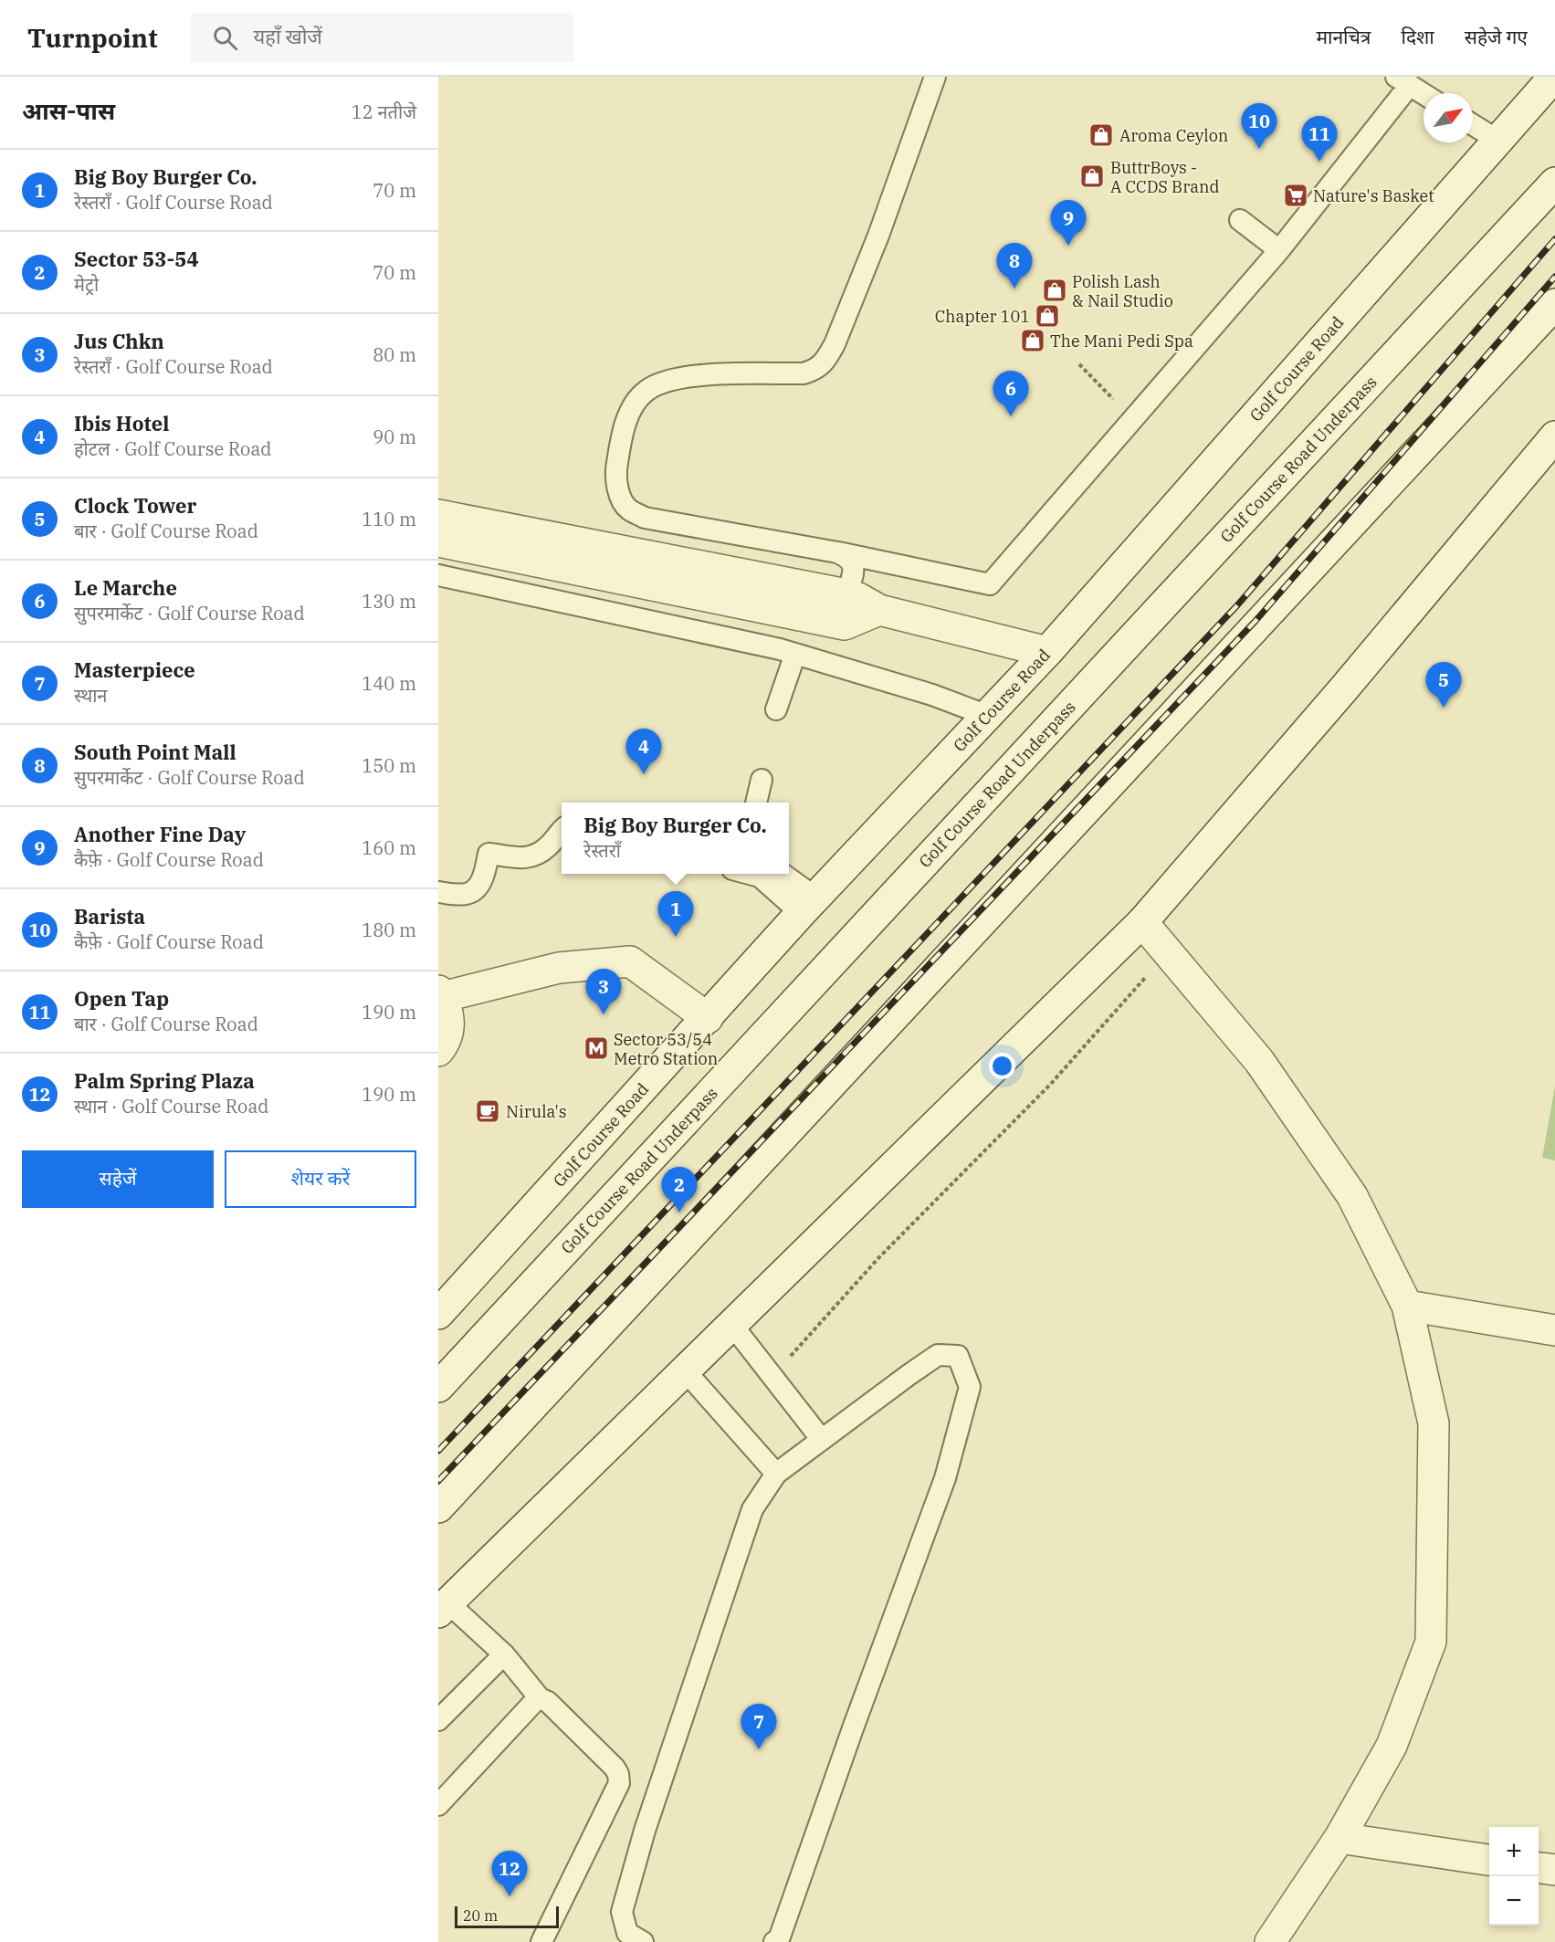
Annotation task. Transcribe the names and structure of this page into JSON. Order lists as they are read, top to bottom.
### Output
{
  "streets": {
    "street": ["Golf Course Road", "Golf Course Road Underpass"]
  },
  "places": {
    "shop": [
      "Aroma Ceylon",
      "ButtrBoys - A CCDS Brand",
      "Polish Lash & Nail Studio",
      "Chapter 101",
      "The Mani Pedi Spa"
    ],
    "supermarket": ["Nature's Basket"],
    "metro station": ["Sector 53/54 Metro Station"],
    "cafe": ["Nirula's"]
  },
  "scale_bar": "20 m",
  "north": "top right",
  "page": {
    "header": "Turnpoint",
    "search": "यहाँ खोजें",
    "nav": ["मानचित्र", "दिशा", "सहेजे गए"],
    "heading": ["आस-पास", "12 नतीजे"],
    "pins": [
      "10",
      "11",
      "9",
      "8",
      "6",
      "5",
      "4",
      "1",
      "3",
      "2",
      "7",
      "12"
    ],
    "list": [
      {
        "mark": "1",
        "name": "Big Boy Burger Co.",
        "note": "रेस्तराँ · Golf Course Road",
        "value": "70 m"
      },
      {
        "mark": "2",
        "name": "Sector 53-54",
        "note": "मेट्रो",
        "value": "70 m"
      },
      {
        "mark": "3",
        "name": "Jus Chkn",
        "note": "रेस्तराँ · Golf Course Road",
        "value": "80 m"
      },
      {
        "mark": "4",
        "name": "Ibis Hotel",
        "note": "होटल · Golf Course Road",
        "value": "90 m"
      },
      {
        "mark": "5",
        "name": "Clock Tower",
        "note": "बार · Golf Course Road",
        "value": "110 m"
      },
      {
        "mark": "6",
        "name": "Le Marche",
        "note": "सुपरमार्केट · Golf Course Road",
        "value": "130 m"
      },
      {
        "mark": "7",
        "name": "Masterpiece",
        "note": "स्थान",
        "value": "140 m"
      },
      {
        "mark": "8",
        "name": "South Point Mall",
        "note": "सुपरमार्केट · Golf Course Road",
        "value": "150 m"
      },
      {
        "mark": "9",
        "name": "Another Fine Day",
        "note": "कैफ़े · Golf Course Road",
        "value": "160 m"
      },
      {
        "mark": "10",
        "name": "Barista",
        "note": "कैफ़े · Golf Course Road",
        "value": "180 m"
      },
      {
        "mark": "11",
        "name": "Open Tap",
        "note": "बार · Golf Course Road",
        "value": "190 m"
      },
      {
        "mark": "12",
        "name": "Palm Spring Plaza",
        "note": "स्थान · Golf Course Road",
        "value": "190 m"
      }
    ],
    "popup": ["Big Boy Burger Co.", "रेस्तराँ"],
    "buttons": ["सहेजें", "शेयर करें"],
    "map_buttons": ["+", "−"],
    "scale": "20 m"
  }
}
